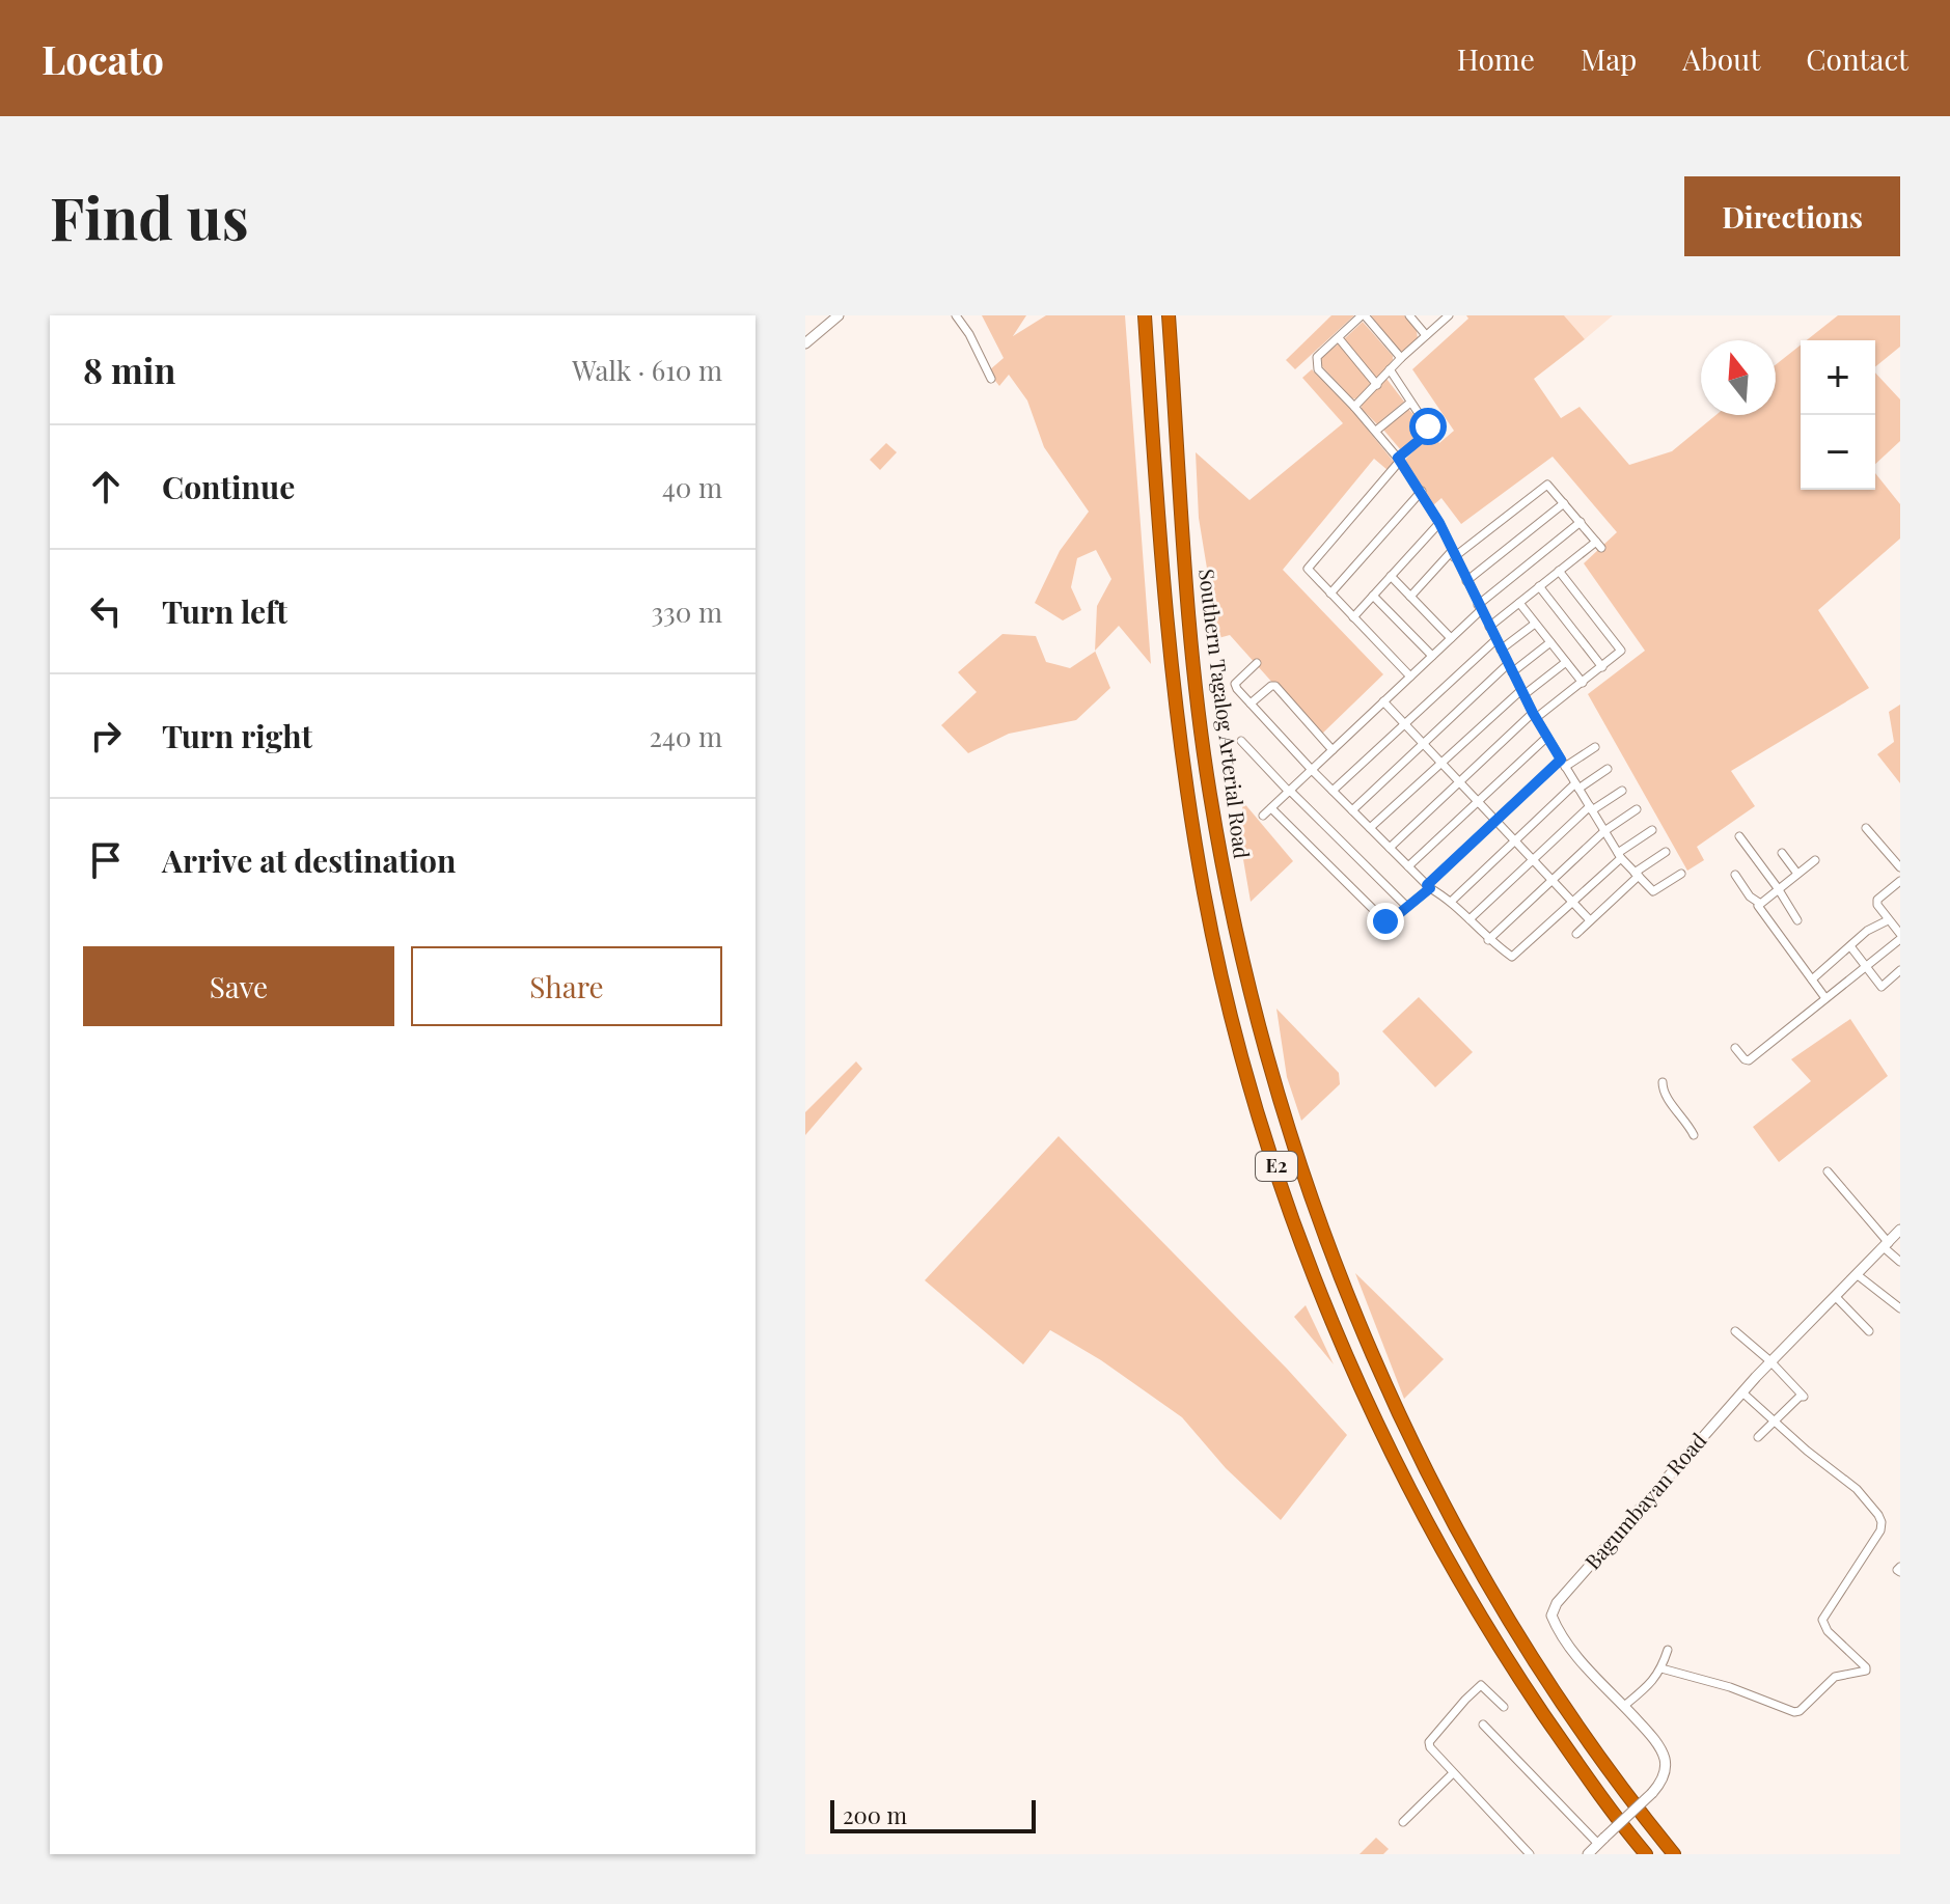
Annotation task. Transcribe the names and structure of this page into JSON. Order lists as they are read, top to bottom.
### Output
{
  "streets": {
    "highway": ["Southern Tagalog Arterial Road", "E2"],
    "street": ["Bagumbayan Road"]
  },
  "scale_bar": "200 m",
  "north": "top",
  "page": {
    "header": "Locato",
    "nav": [
      "Home",
      "Map",
      "About",
      "Contact"
    ],
    "buttons": [
      "Directions",
      ["Save", "Share"]
    ],
    "title": "Find us",
    "heading": ["8 min", "Walk · 610 m"],
    "map_buttons": ["+", "−"],
    "list": [
      ["Continue", "40 m"],
      ["Turn left", "330 m"],
      ["Turn right", "240 m"],
      "Arrive at destination"
    ],
    "scale": "200 m"
  }
}
